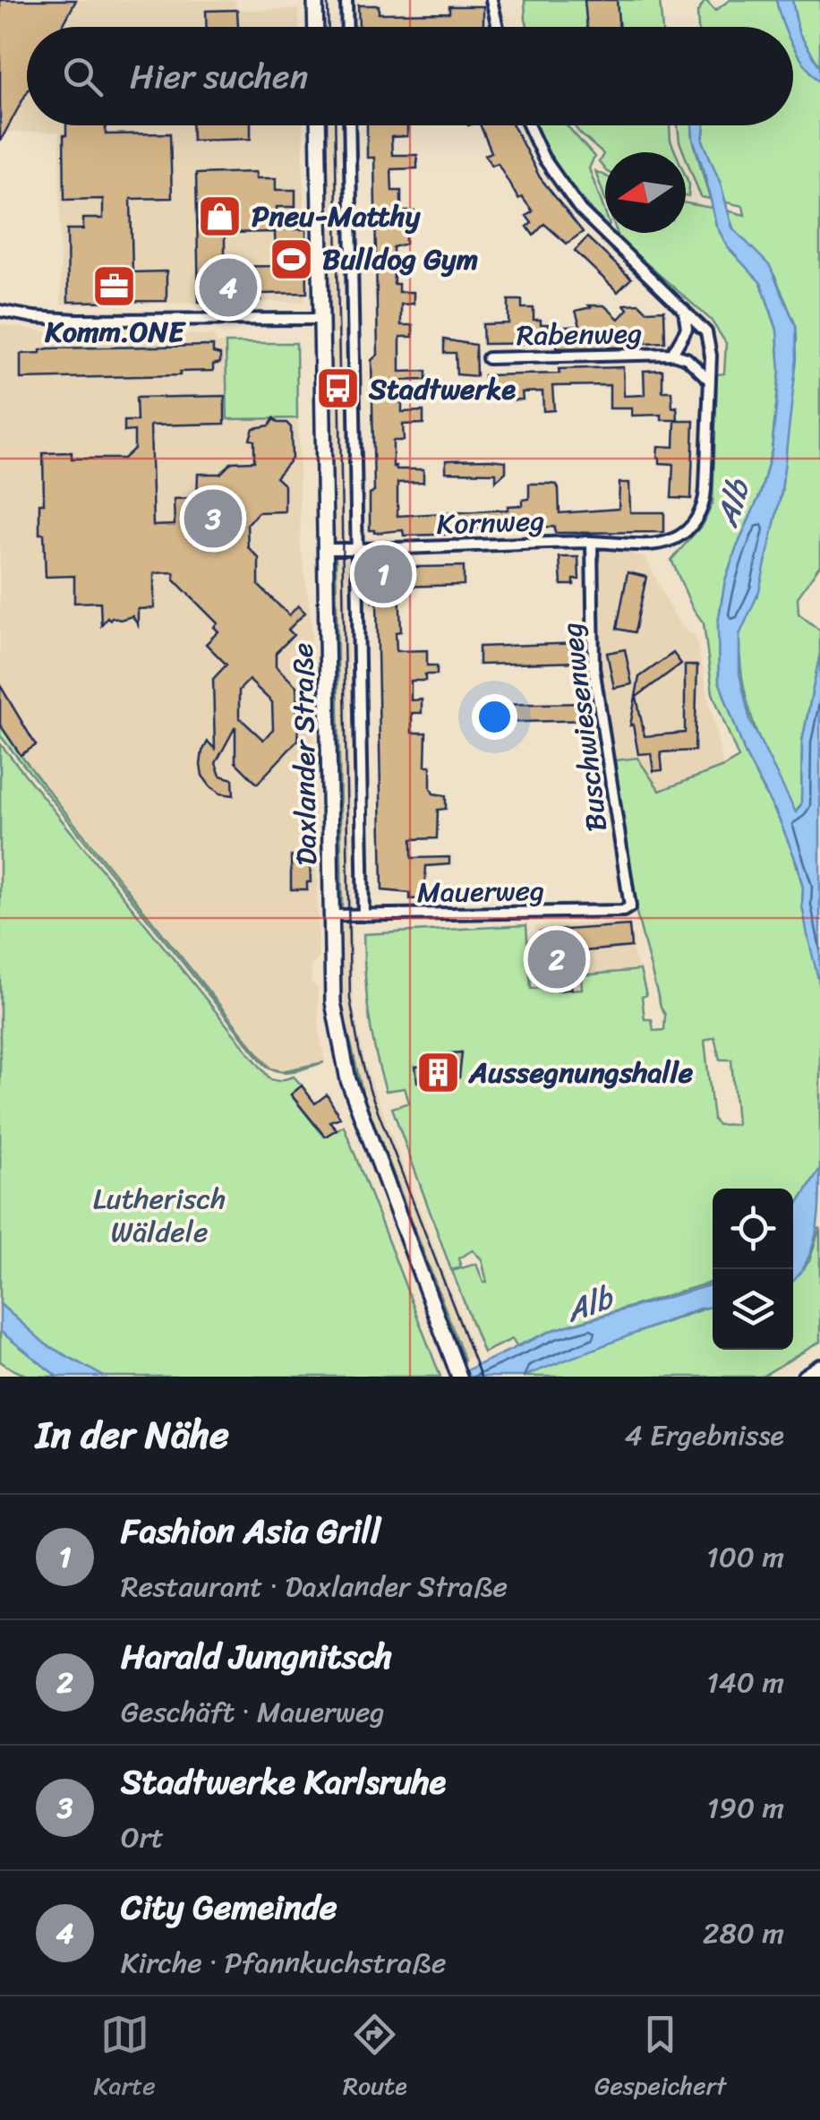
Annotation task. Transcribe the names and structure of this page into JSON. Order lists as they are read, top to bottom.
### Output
{
  "streets": {
    "street": [
      "Rabenweg",
      "Kornweg",
      "Buschwiesenweg",
      "Daxlander Straße",
      "Mauerweg"
    ]
  },
  "crossings": [
    ["Rabenweg", "Kornweg"],
    ["Kornweg", "Buschwiesenweg"],
    ["Kornweg", "Daxlander Straße"],
    ["Buschwiesenweg", "Mauerweg"],
    ["Daxlander Straße", "Mauerweg"]
  ],
  "water": ["Alb"],
  "parks": ["Lutherisch Wäldele"],
  "places": {
    "shop": ["Pneu-Matthy"],
    "sports": ["Bulldog Gym"],
    "office": ["Komm.ONE"],
    "bus stop": ["Stadtwerke"],
    "building": ["Aussegnungshalle"]
  },
  "north": "left",
  "page": {
    "search": "Hier suchen",
    "pins": [
      "4",
      "3",
      "1",
      "2"
    ],
    "heading": ["In der Nähe", "4 Ergebnisse"],
    "list": [
      {
        "mark": "1",
        "name": "Fashion Asia Grill",
        "note": "Restaurant · Daxlander Straße",
        "value": "100 m"
      },
      {
        "mark": "2",
        "name": "Harald Jungnitsch",
        "note": "Geschäft · Mauerweg",
        "value": "140 m"
      },
      {
        "mark": "3",
        "name": "Stadtwerke Karlsruhe",
        "note": "Ort",
        "value": "190 m"
      },
      {
        "mark": "4",
        "name": "City Gemeinde",
        "note": "Kirche · Pfannkuchstraße",
        "value": "280 m"
      }
    ],
    "nav": ["Karte", "Route", "Gespeichert"]
  }
}
